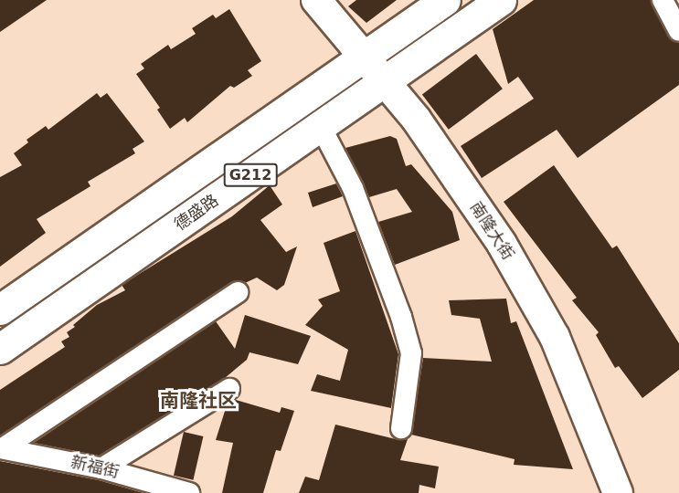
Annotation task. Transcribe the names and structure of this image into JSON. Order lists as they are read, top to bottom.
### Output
{
  "streets": {
    "highway": ["G212", "德盛路"],
    "main road": ["南隆大街"],
    "street": ["新福街"]
  },
  "crossings": [
    ["G212", "南隆大街"],
    ["德盛路", "南隆大街"]
  ],
  "districts": ["南隆社区"]
}
